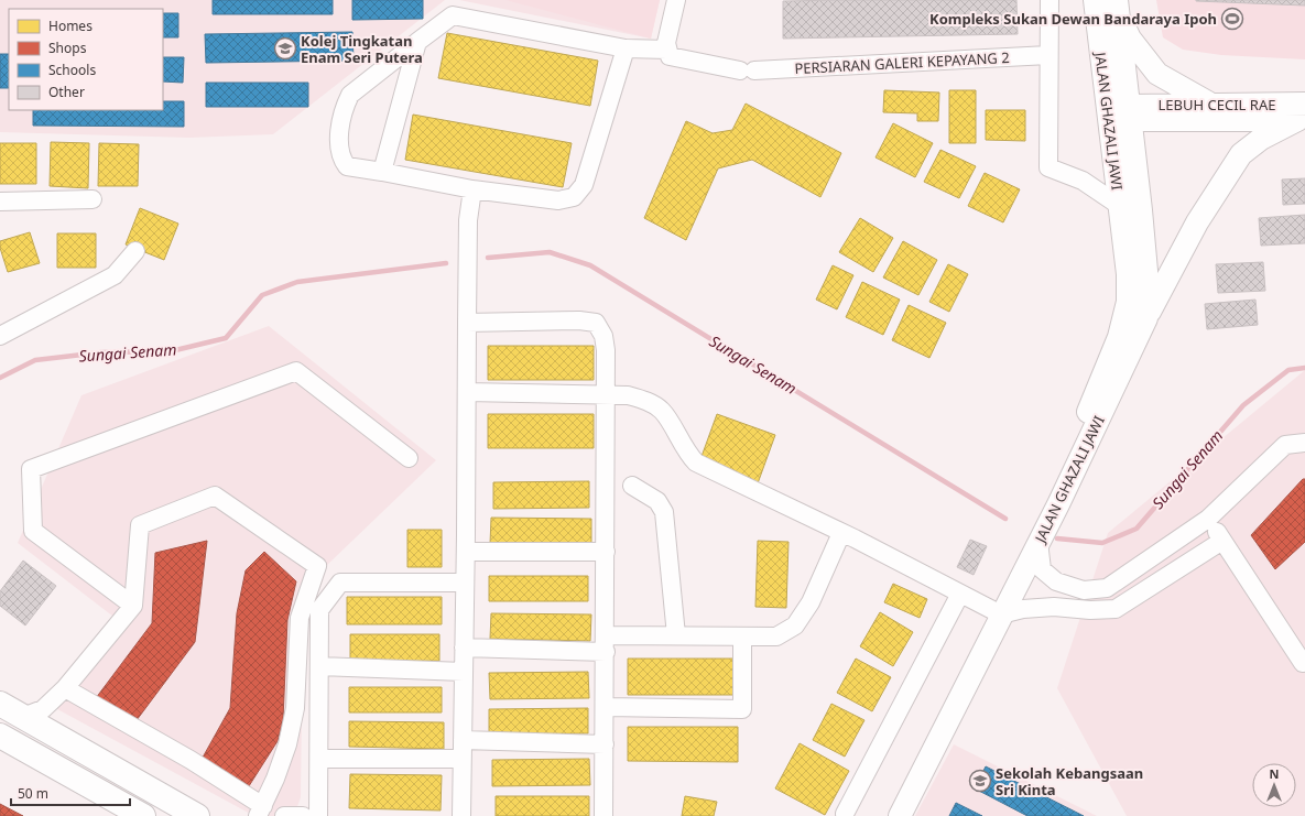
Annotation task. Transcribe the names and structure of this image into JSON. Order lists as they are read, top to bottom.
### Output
{
  "streets": {
    "street": ["PERSIARAN GALERI KEPAYANG 2", "LEBUH CECIL RAE", "JALAN GHAZALI JAWI"]
  },
  "crossings": [
    ["LEBUH CECIL RAE", "JALAN GHAZALI JAWI"]
  ],
  "water": ["Sungai Senam"],
  "places": {
    "sports": ["Kompleks Sukan Dewan Bandaraya Ipoh"],
    "school or university": ["Kolej Tingkatan Enam Seri Putera", "Sekolah Kebangsaan Sri Kinta"]
  },
  "legend": [
    "Homes",
    "Shops",
    "Schools",
    "Other"
  ],
  "scale_bar": "50 m",
  "north": "top"
}
